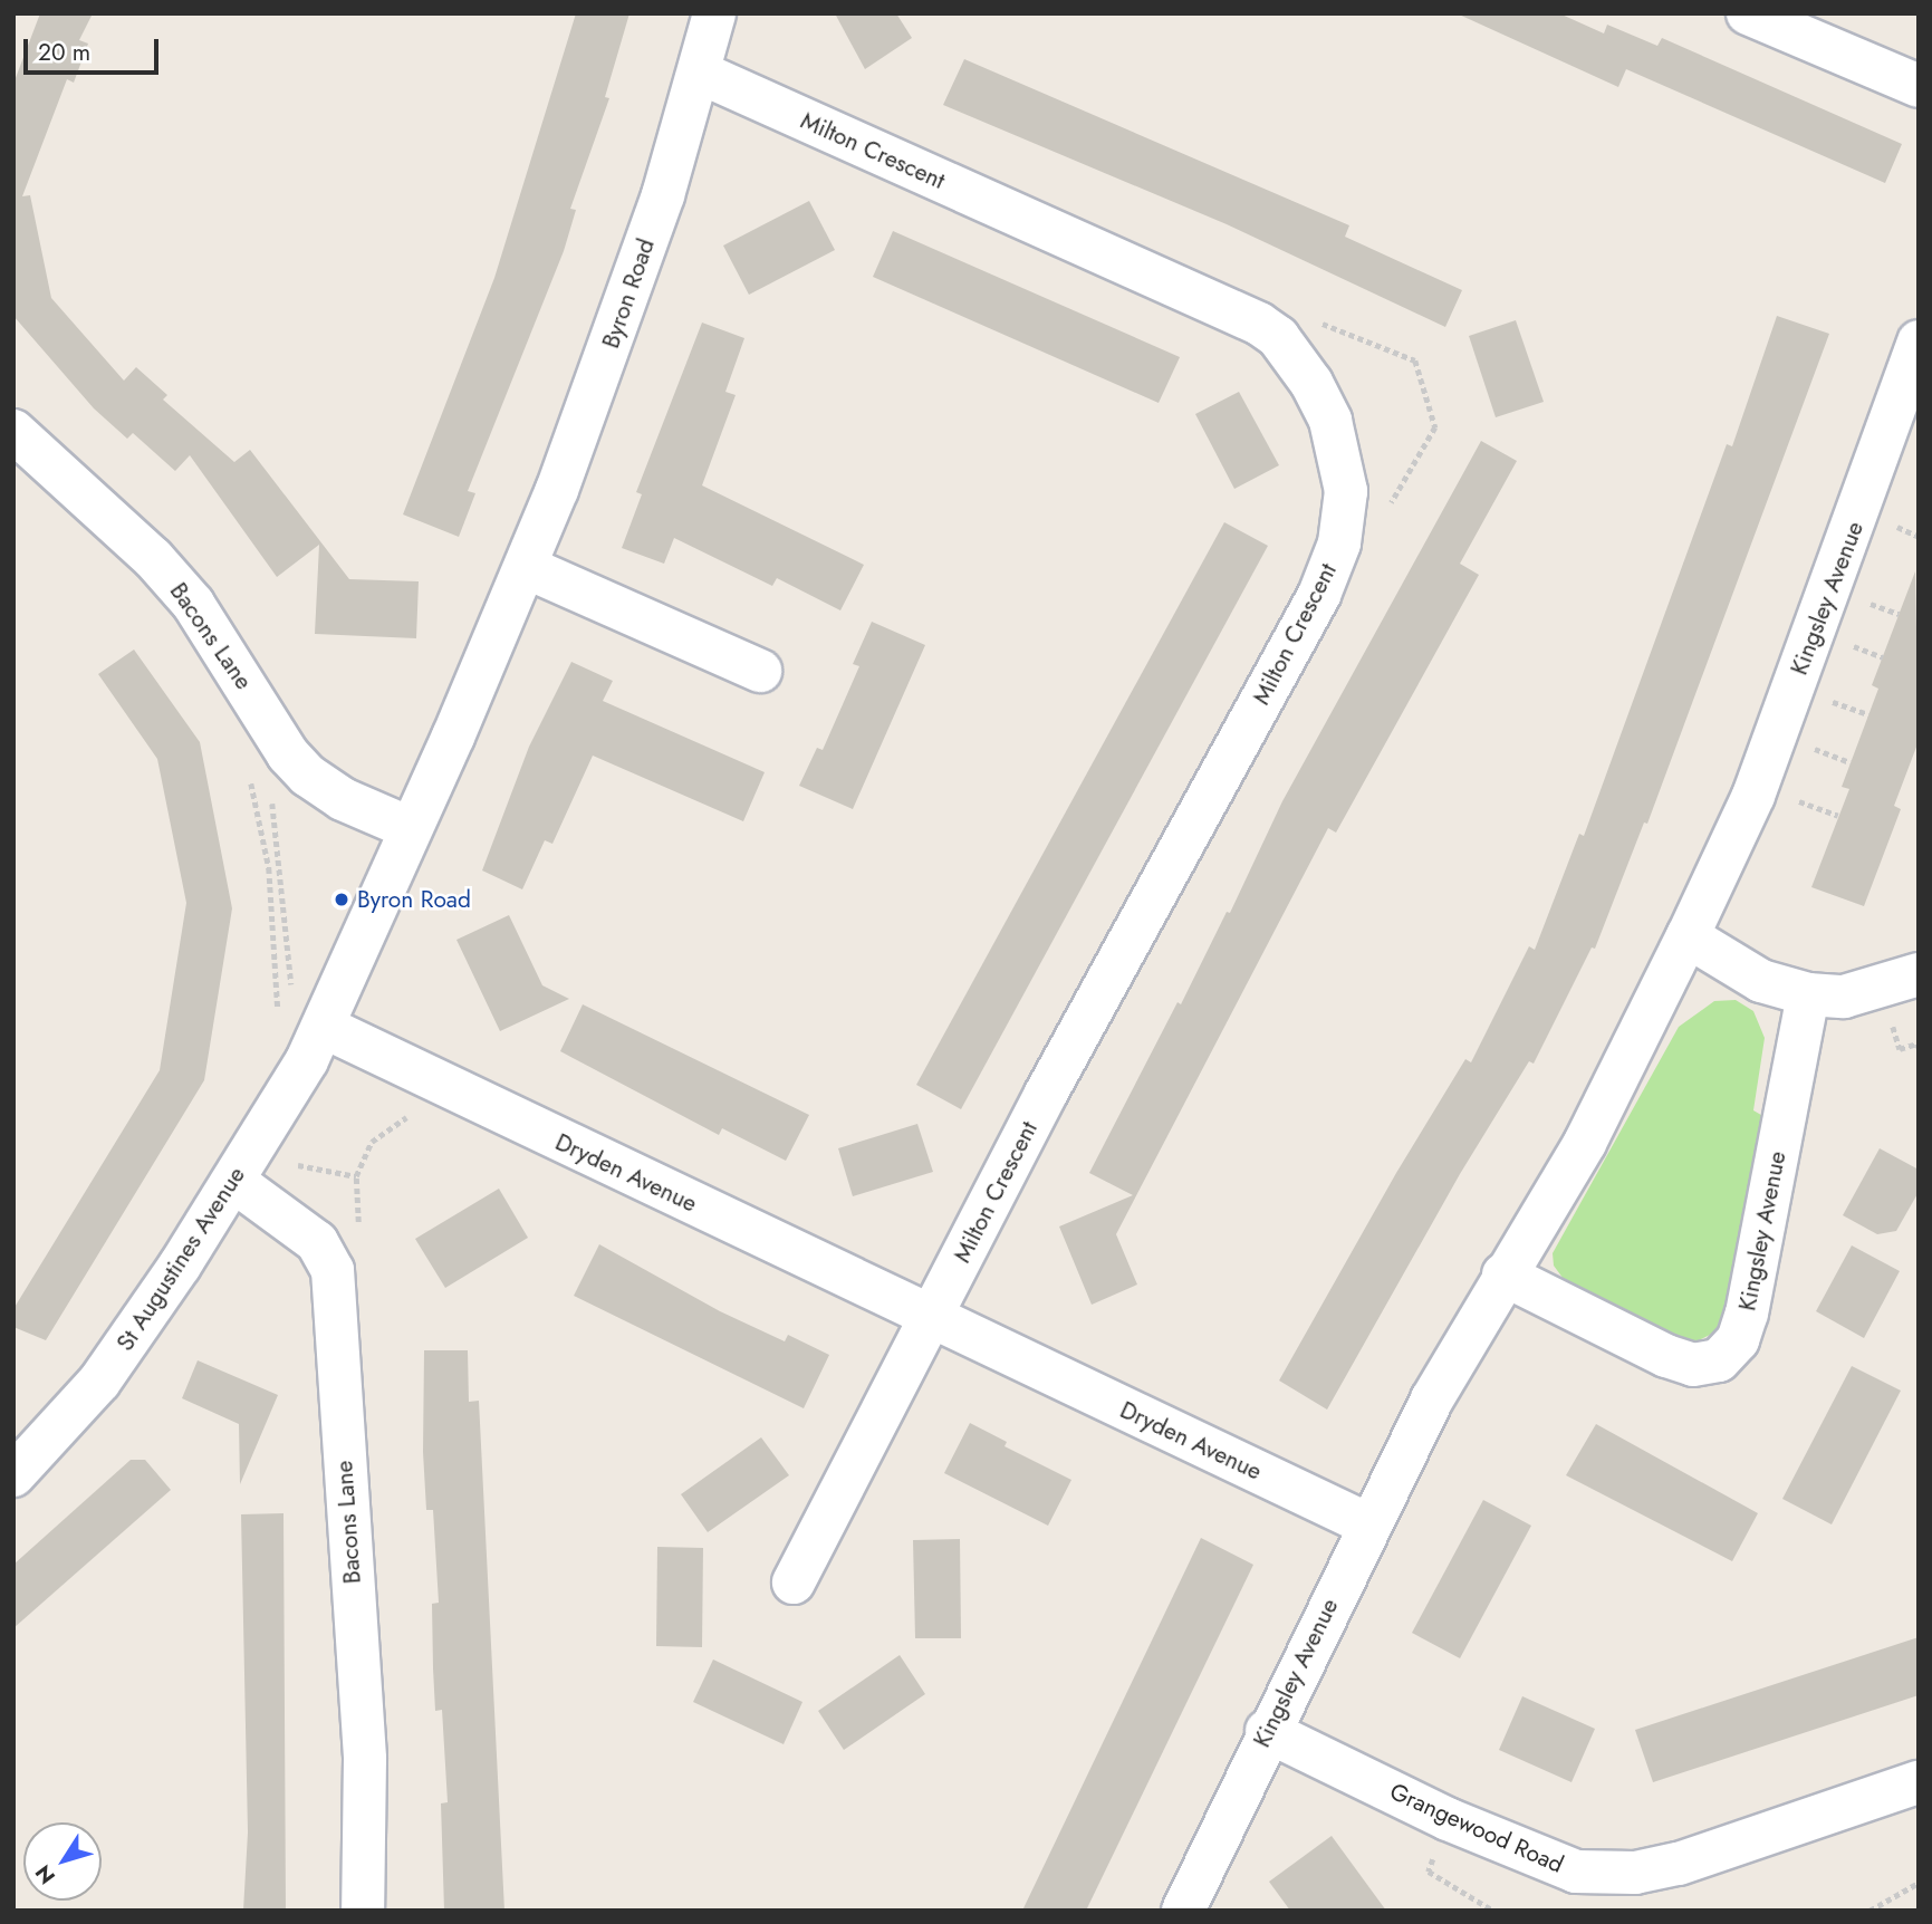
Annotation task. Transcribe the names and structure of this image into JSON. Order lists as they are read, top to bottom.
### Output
{
  "streets": {
    "street": [
      "Milton Crescent",
      "Byron Road",
      "Kingsley Avenue",
      "Bacons Lane",
      "Dryden Avenue",
      "St Augustines Avenue",
      "Grangewood Road"
    ]
  },
  "crossings": [
    ["Milton Crescent", "Byron Road"],
    ["Milton Crescent", "Dryden Avenue"],
    ["Byron Road", "Bacons Lane"],
    ["Byron Road", "Dryden Avenue"],
    ["Byron Road", "St Augustines Avenue"],
    ["Kingsley Avenue", "Dryden Avenue"],
    ["Kingsley Avenue", "Grangewood Road"],
    ["Bacons Lane", "St Augustines Avenue"],
    ["Dryden Avenue", "St Augustines Avenue"]
  ],
  "places": ["Byron Road"],
  "scale_bar": "20 m",
  "north": "bottom left"
}
